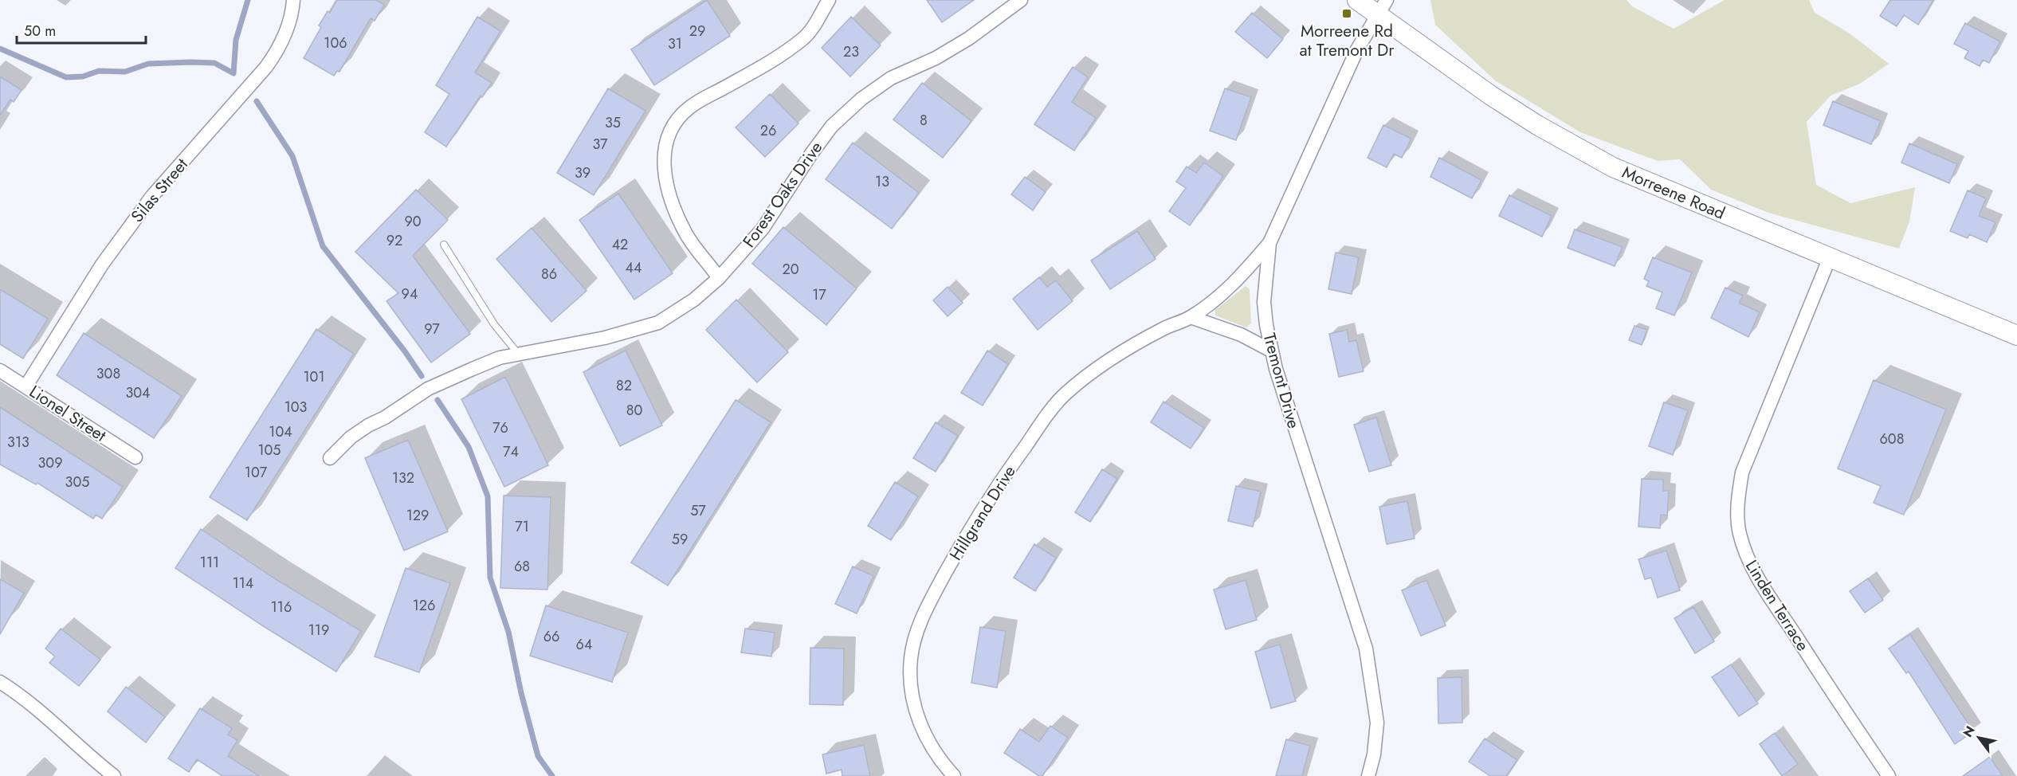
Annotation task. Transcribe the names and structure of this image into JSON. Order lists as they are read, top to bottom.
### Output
{
  "streets": {
    "street": [
      "Silas Street",
      "Morreene Road",
      "Forest Oaks Drive",
      "Tremont Drive",
      "Lionel Street",
      "Hillgrand Drive",
      "Linden Terrace"
    ]
  },
  "crossings": [
    ["Silas Street", "Lionel Street"],
    ["Morreene Road", "Tremont Drive"],
    ["Morreene Road", "Linden Terrace"],
    ["Tremont Drive", "Hillgrand Drive"]
  ],
  "places": {
    "transit": ["Morreene Rd at Tremont Dr"]
  },
  "house_numbers": [
    "29",
    "106",
    "31",
    "23",
    "8",
    "35",
    "26",
    "37",
    "39",
    "13",
    "90",
    "92",
    "42",
    "44",
    "20",
    "86",
    "94",
    "17",
    "97",
    "308",
    "101",
    "82",
    "304",
    "103",
    "80",
    "76",
    "104",
    "608",
    "313",
    "105",
    "74",
    "309",
    "107",
    "132",
    "305",
    "57",
    "129",
    "71",
    "59",
    "111",
    "68",
    "114",
    "126",
    "116",
    "119",
    "66",
    "64"
  ],
  "scale_bar": "50 m",
  "north": "top left"
}
